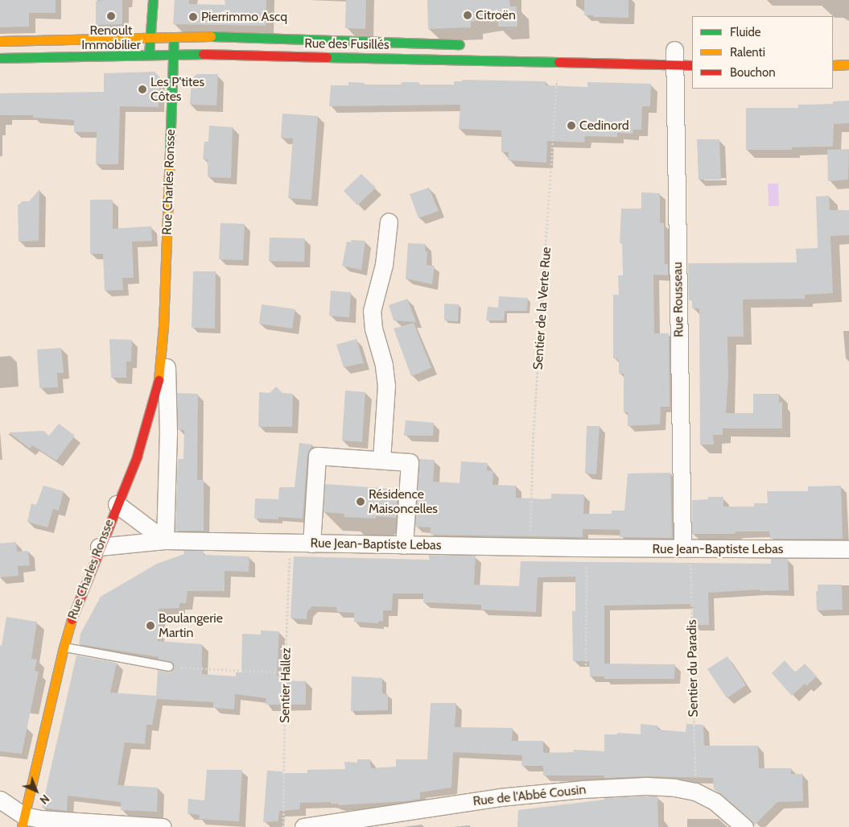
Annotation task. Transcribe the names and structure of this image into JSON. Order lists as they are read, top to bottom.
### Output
{
  "streets": {
    "main road": ["Rue des Fusillés", "Rue Charles Ronsse"],
    "street": ["Rue Rousseau", "Rue Jean-Baptiste Lebas", "Rue de l'Abbé Cousin"],
    "path": ["Sentier de la Verte Rue", "Sentier du Paradis", "Sentier Hallez"]
  },
  "crossings": [
    ["Rue des Fusillés", "Rue Charles Ronsse"],
    ["Rue des Fusillés", "Rue Rousseau"],
    ["Rue Charles Ronsse", "Rue Jean-Baptiste Lebas"],
    ["Rue Rousseau", "Rue Jean-Baptiste Lebas"],
    ["Rue Rousseau", "Sentier du Paradis"],
    ["Sentier de la Verte Rue", "Rue Jean-Baptiste Lebas"],
    ["Rue Jean-Baptiste Lebas", "Sentier du Paradis"],
    ["Rue Jean-Baptiste Lebas", "Sentier Hallez"],
    ["Sentier du Paradis", "Rue de l'Abbé Cousin"]
  ],
  "places": [
    "Citroën",
    "Renoult Immobilier",
    "Pierrimmo Ascq",
    "Les P'tites Côtes",
    "Cedinord",
    "Résidence Maisoncelles",
    "Boulangerie Martin"
  ],
  "legend": ["Fluide", "Ralenti", "Bouchon"],
  "north": "bottom right"
}
